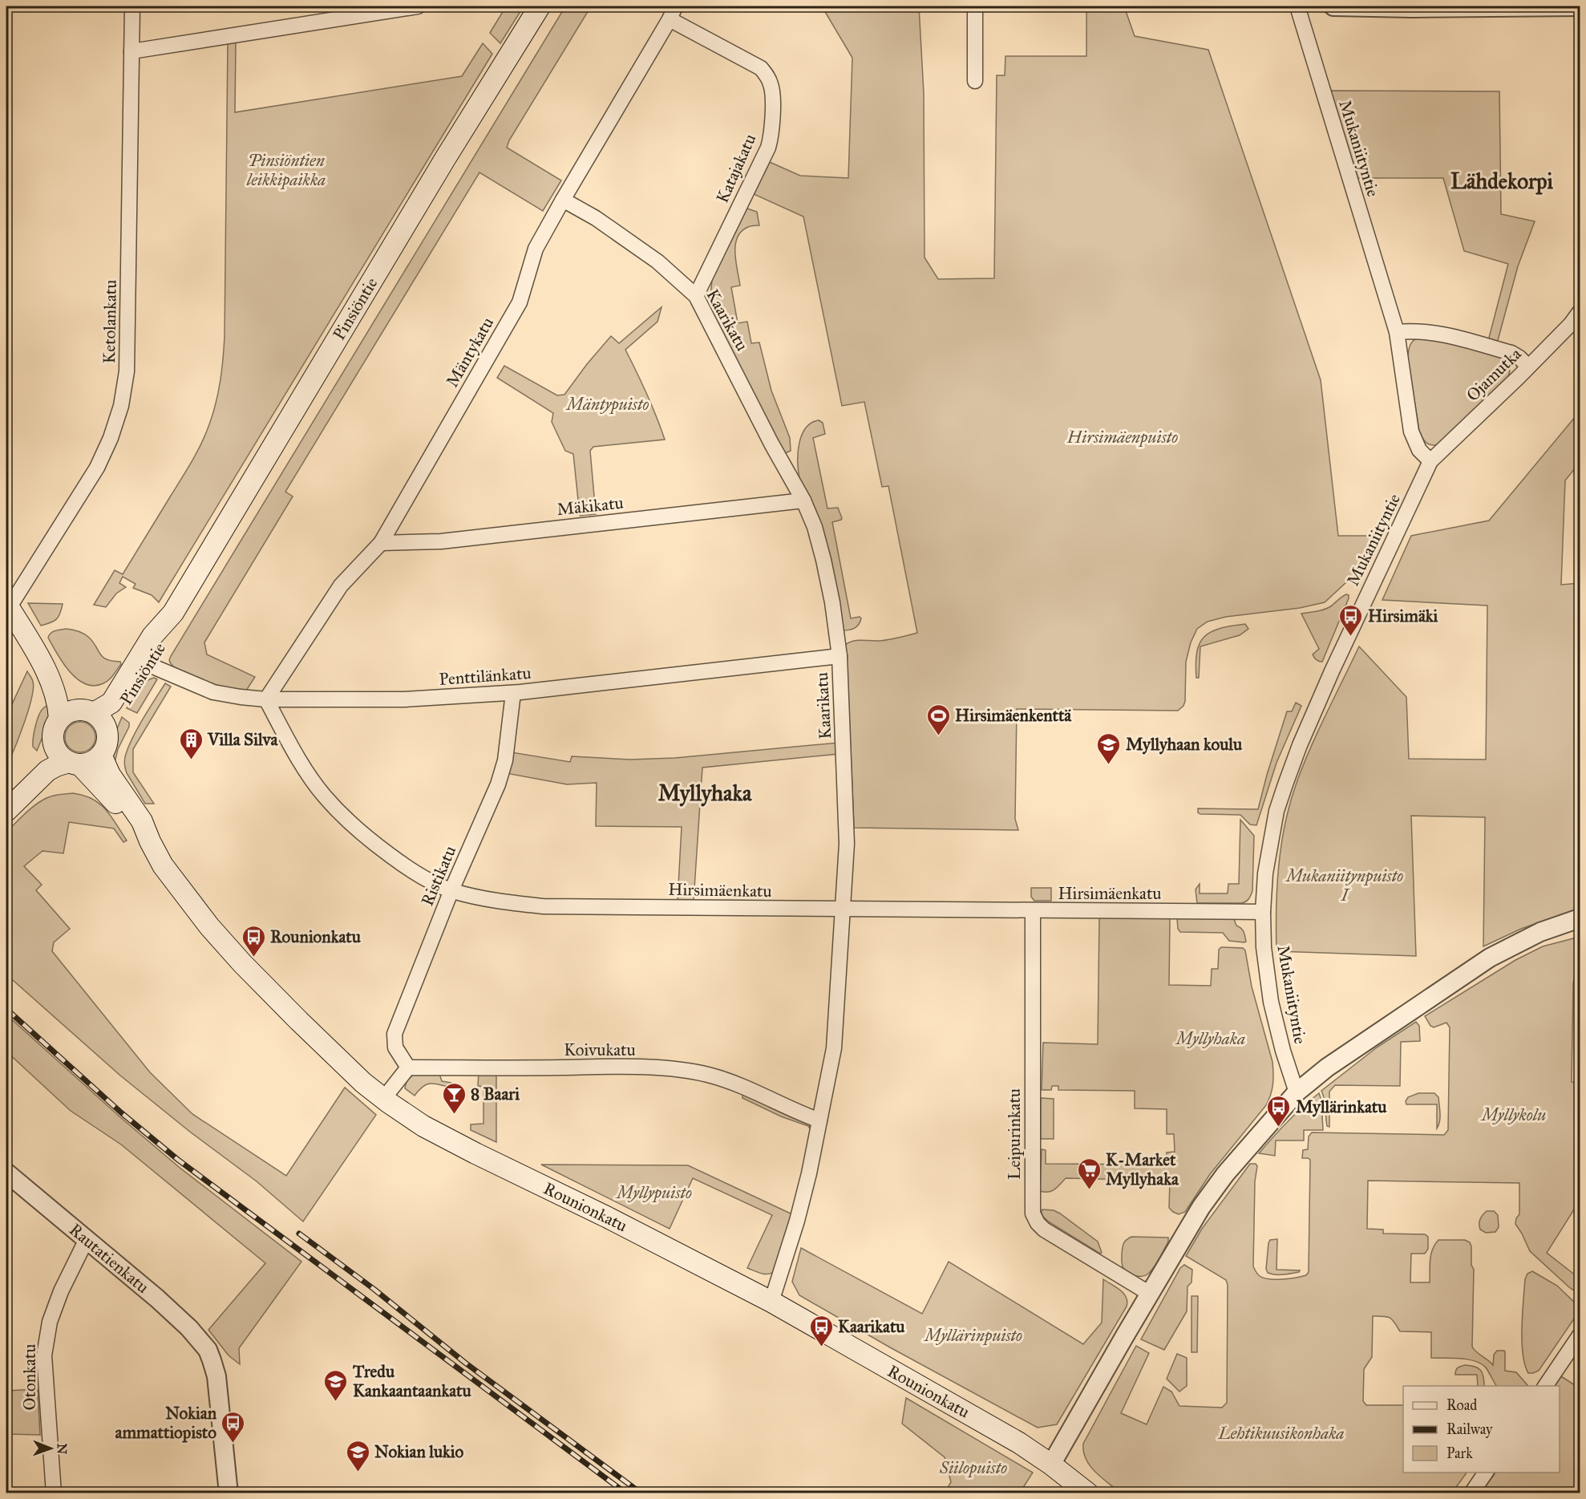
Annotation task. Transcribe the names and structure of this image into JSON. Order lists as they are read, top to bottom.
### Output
{
  "streets": {
    "main road": ["Pinsiöntie", "Rounionkatu"],
    "street": [
      "Mukaniityntie",
      "Katajakatu",
      "Kaarikatu",
      "Ketolankatu",
      "Mäntykatu",
      "Ojamutka",
      "Mäkikatu",
      "Penttilänkatu",
      "Ristikatu",
      "Hirsimäenkatu",
      "Koivukatu",
      "Leipurinkatu",
      "Rautatienkatu",
      "Otonkatu"
    ]
  },
  "crossings": [
    ["Mukaniityntie", "Ojamutka"],
    ["Mukaniityntie", "Hirsimäenkatu"],
    ["Katajakatu", "Kaarikatu"],
    ["Katajakatu", "Mäntykatu"],
    ["Pinsiöntie", "Penttilänkatu"],
    ["Pinsiöntie", "Rounionkatu"],
    ["Kaarikatu", "Mäntykatu"],
    ["Kaarikatu", "Mäkikatu"],
    ["Kaarikatu", "Penttilänkatu"],
    ["Kaarikatu", "Hirsimäenkatu"],
    ["Kaarikatu", "Koivukatu"],
    ["Kaarikatu", "Rounionkatu"],
    ["Mäntykatu", "Mäkikatu"],
    ["Mäntykatu", "Penttilänkatu"],
    ["Mäntykatu", "Hirsimäenkatu"],
    ["Penttilänkatu", "Ristikatu"],
    ["Penttilänkatu", "Hirsimäenkatu"],
    ["Ristikatu", "Hirsimäenkatu"],
    ["Ristikatu", "Koivukatu"],
    ["Hirsimäenkatu", "Leipurinkatu"],
    ["Rautatienkatu", "Otonkatu"]
  ],
  "districts": ["Lähdekorpi", "Myllyhaka"],
  "parks": [
    "Pinsiöntien leikkipaikka",
    "Mäntypuisto",
    "Hirsimäenpuisto",
    "Mukaniitynpuisto I",
    "Myllyhaka",
    "Myllykolu",
    "Myllypuisto",
    "Myllärinpuisto",
    "Lehtikuusikonhaka",
    "Siilopuisto"
  ],
  "places": {
    "bus stop": [
      "Hirsimäki",
      "Rounionkatu",
      "Myllärinkatu",
      "Kaarikatu",
      "Nokian ammattiopisto"
    ],
    "sports": ["Hirsimäenkenttä"],
    "building": ["Villa Silva"],
    "school or university": ["Myllyhaan koulu", "Tredu Kankaantaankatu", "Nokian lukio"],
    "bar": ["8 Baari"],
    "supermarket": ["K-Market Myllyhaka"]
  },
  "legend": ["Road", "Railway", "Park"],
  "north": "right"
}
